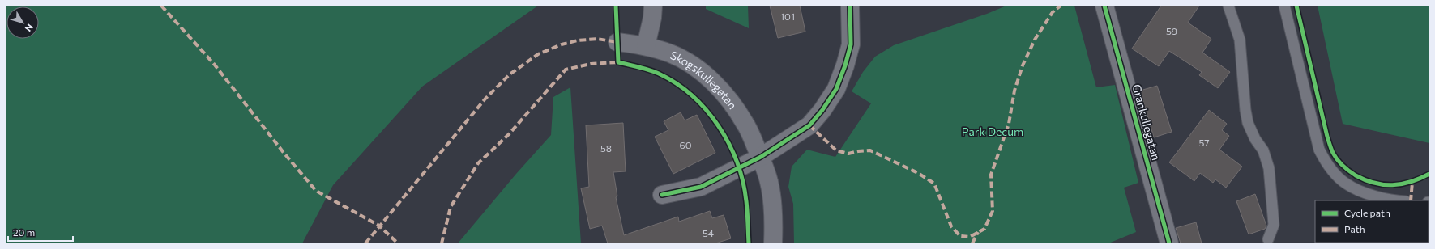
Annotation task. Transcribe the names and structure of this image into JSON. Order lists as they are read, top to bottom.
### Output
{
  "streets": {
    "street": ["Skogskullegatan", "Grankullegatan"]
  },
  "parks": ["Park Decum"],
  "house_numbers": [
    "101",
    "59",
    "57",
    "60",
    "58",
    "54"
  ],
  "legend": ["Cycle path", "Path"],
  "scale_bar": "20 m",
  "north": "bottom right"
}
